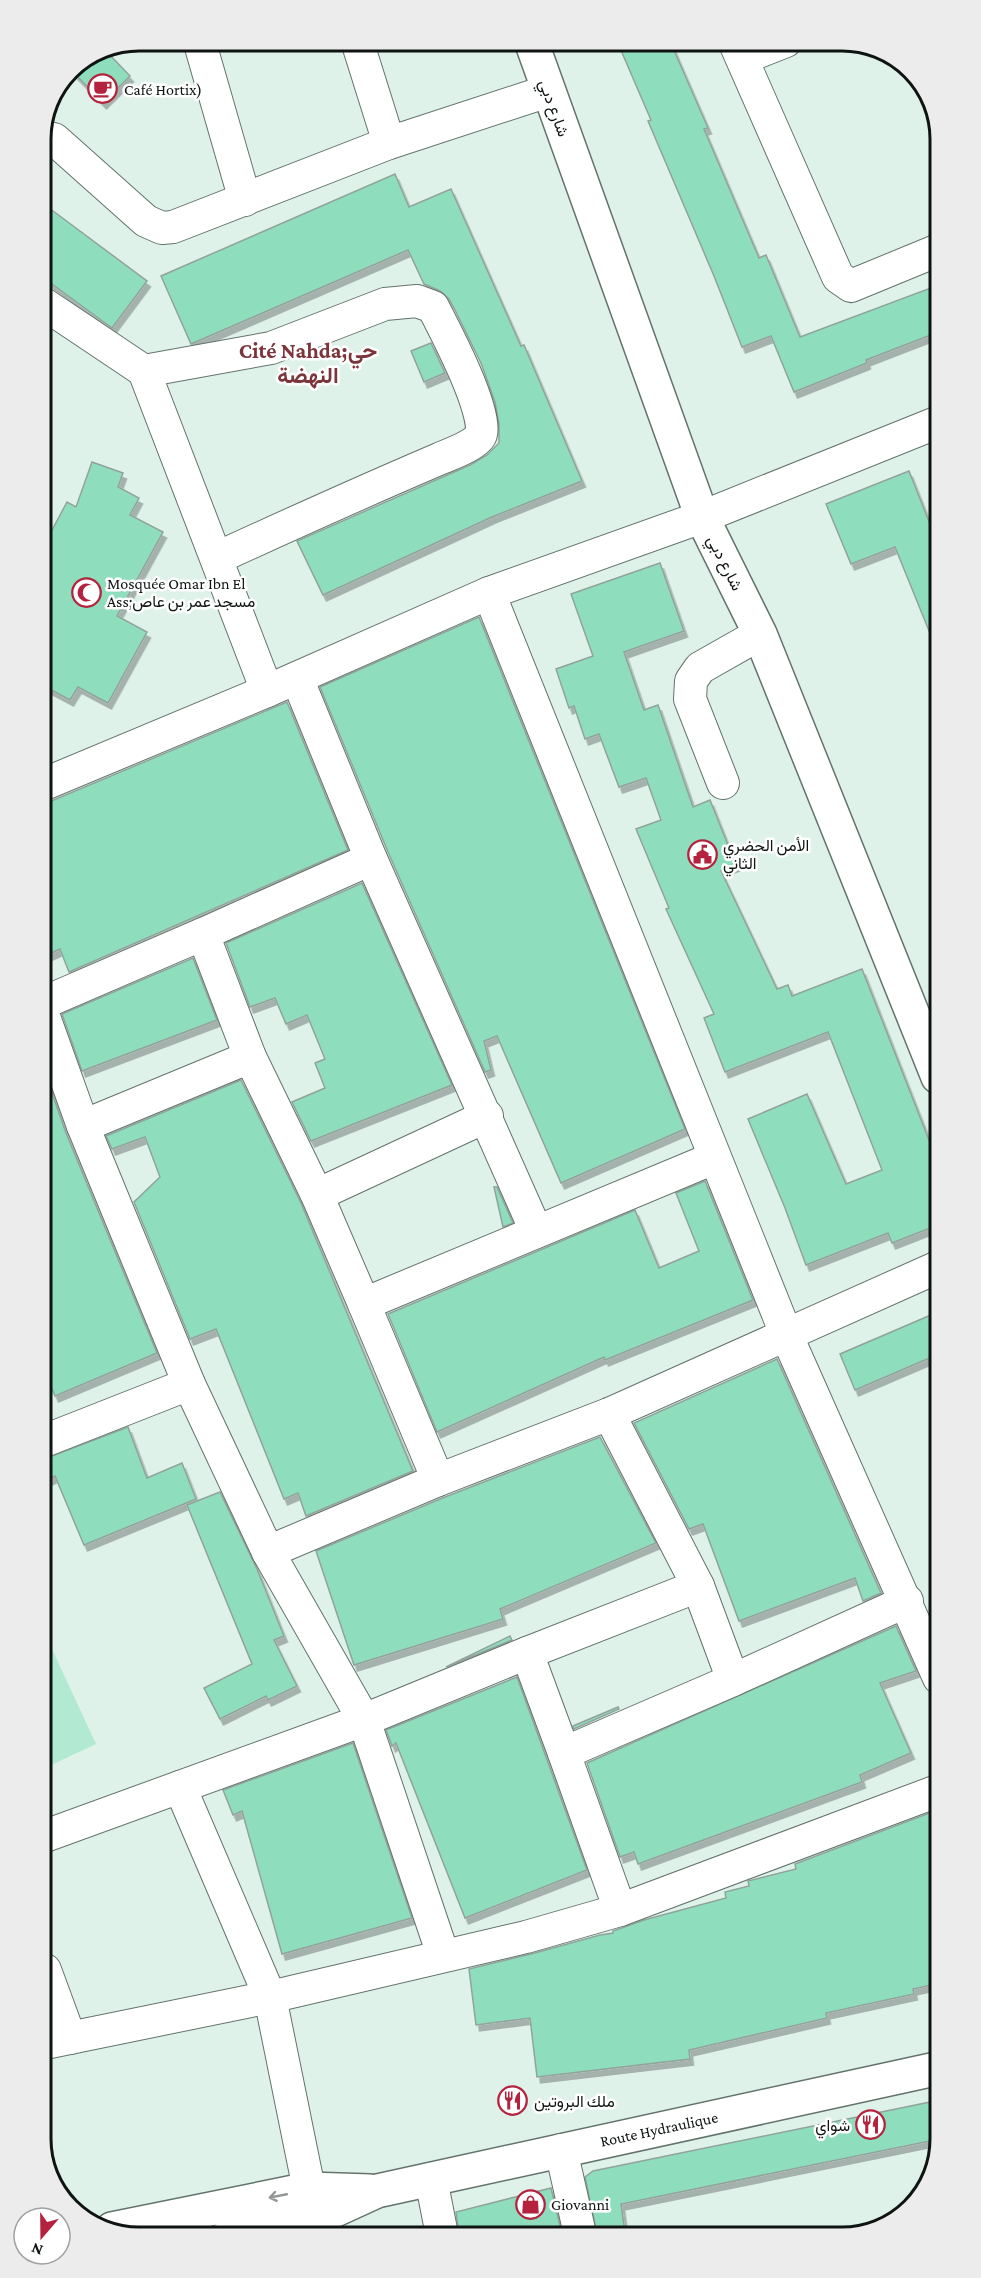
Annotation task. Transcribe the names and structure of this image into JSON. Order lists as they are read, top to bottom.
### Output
{
  "streets": {
    "main road": ["شارع دبي", "Route Hydraulique"]
  },
  "districts": ["Cité Nahda;حي النهضة"],
  "places": {
    "cafe": ["Café Hortix)"],
    "mosque": ["Mosquée Omar Ibn El Ass;مسجد عمر بن عاص"],
    "public building": ["الأمن الحضري الثاني"],
    "restaurant": ["ملك البروتين", "شواي"],
    "shop": ["Giovanni"]
  },
  "north": "bottom"
}
